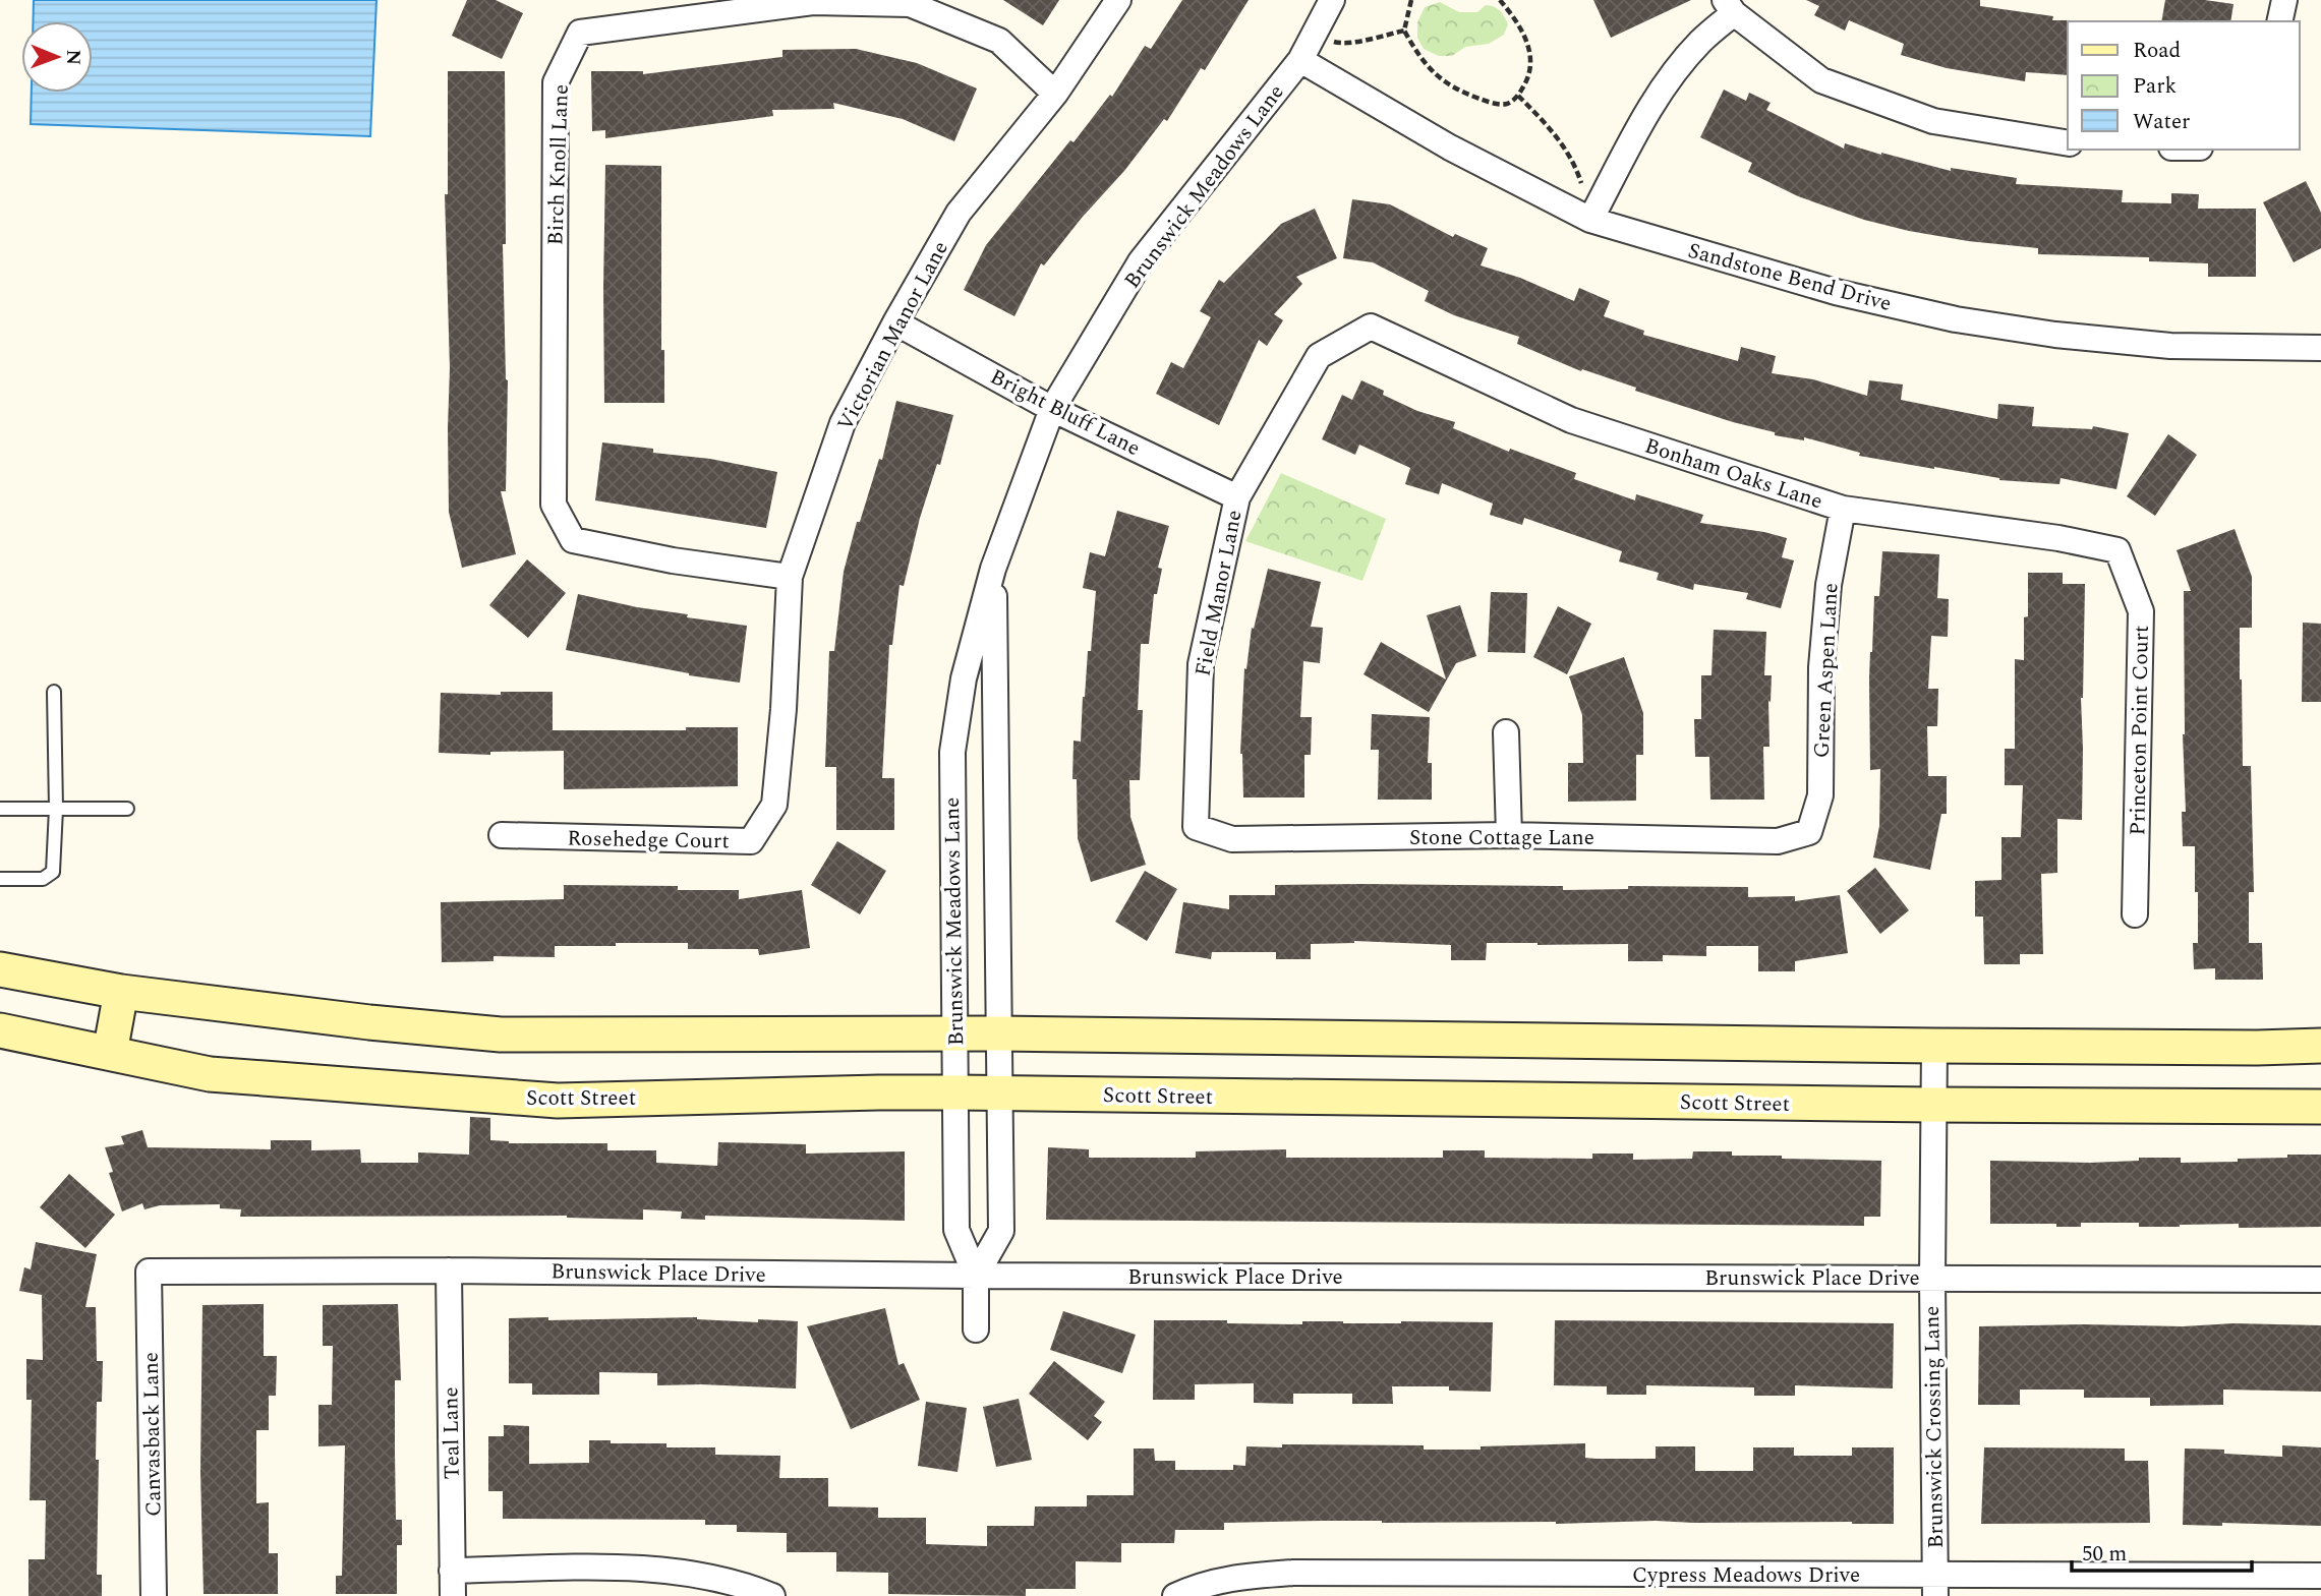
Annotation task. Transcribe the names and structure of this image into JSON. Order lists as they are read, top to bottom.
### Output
{
  "streets": {
    "main road": ["Scott Street"],
    "street": [
      "Birch Knoll Lane",
      "Brunswick Meadows Lane",
      "Sandstone Bend Drive",
      "Victorian Manor Lane",
      "Bright Bluff Lane",
      "Bonham Oaks Lane",
      "Field Manor Lane",
      "Green Aspen Lane",
      "Princeton Point Court",
      "Stone Cottage Lane",
      "Rosehedge Court",
      "Brunswick Place Drive",
      "Brunswick Crossing Lane",
      "Teal Lane",
      "Canvasback Lane",
      "Cypress Meadows Drive"
    ]
  },
  "crossings": [
    ["Birch Knoll Lane", "Victorian Manor Lane"],
    ["Brunswick Meadows Lane", "Sandstone Bend Drive"],
    ["Brunswick Meadows Lane", "Bright Bluff Lane"],
    ["Brunswick Meadows Lane", "Scott Street"],
    ["Brunswick Meadows Lane", "Brunswick Place Drive"],
    ["Victorian Manor Lane", "Bright Bluff Lane"],
    ["Victorian Manor Lane", "Rosehedge Court"],
    ["Bright Bluff Lane", "Field Manor Lane"],
    ["Bonham Oaks Lane", "Field Manor Lane"],
    ["Bonham Oaks Lane", "Green Aspen Lane"],
    ["Bonham Oaks Lane", "Princeton Point Court"],
    ["Field Manor Lane", "Stone Cottage Lane"],
    ["Green Aspen Lane", "Stone Cottage Lane"],
    ["Scott Street", "Brunswick Crossing Lane"],
    ["Brunswick Place Drive", "Brunswick Crossing Lane"],
    ["Brunswick Place Drive", "Teal Lane"],
    ["Brunswick Place Drive", "Canvasback Lane"],
    ["Brunswick Crossing Lane", "Cypress Meadows Drive"]
  ],
  "legend": ["Road", "Park", "Water"],
  "scale_bar": "50 m",
  "north": "right"
}
